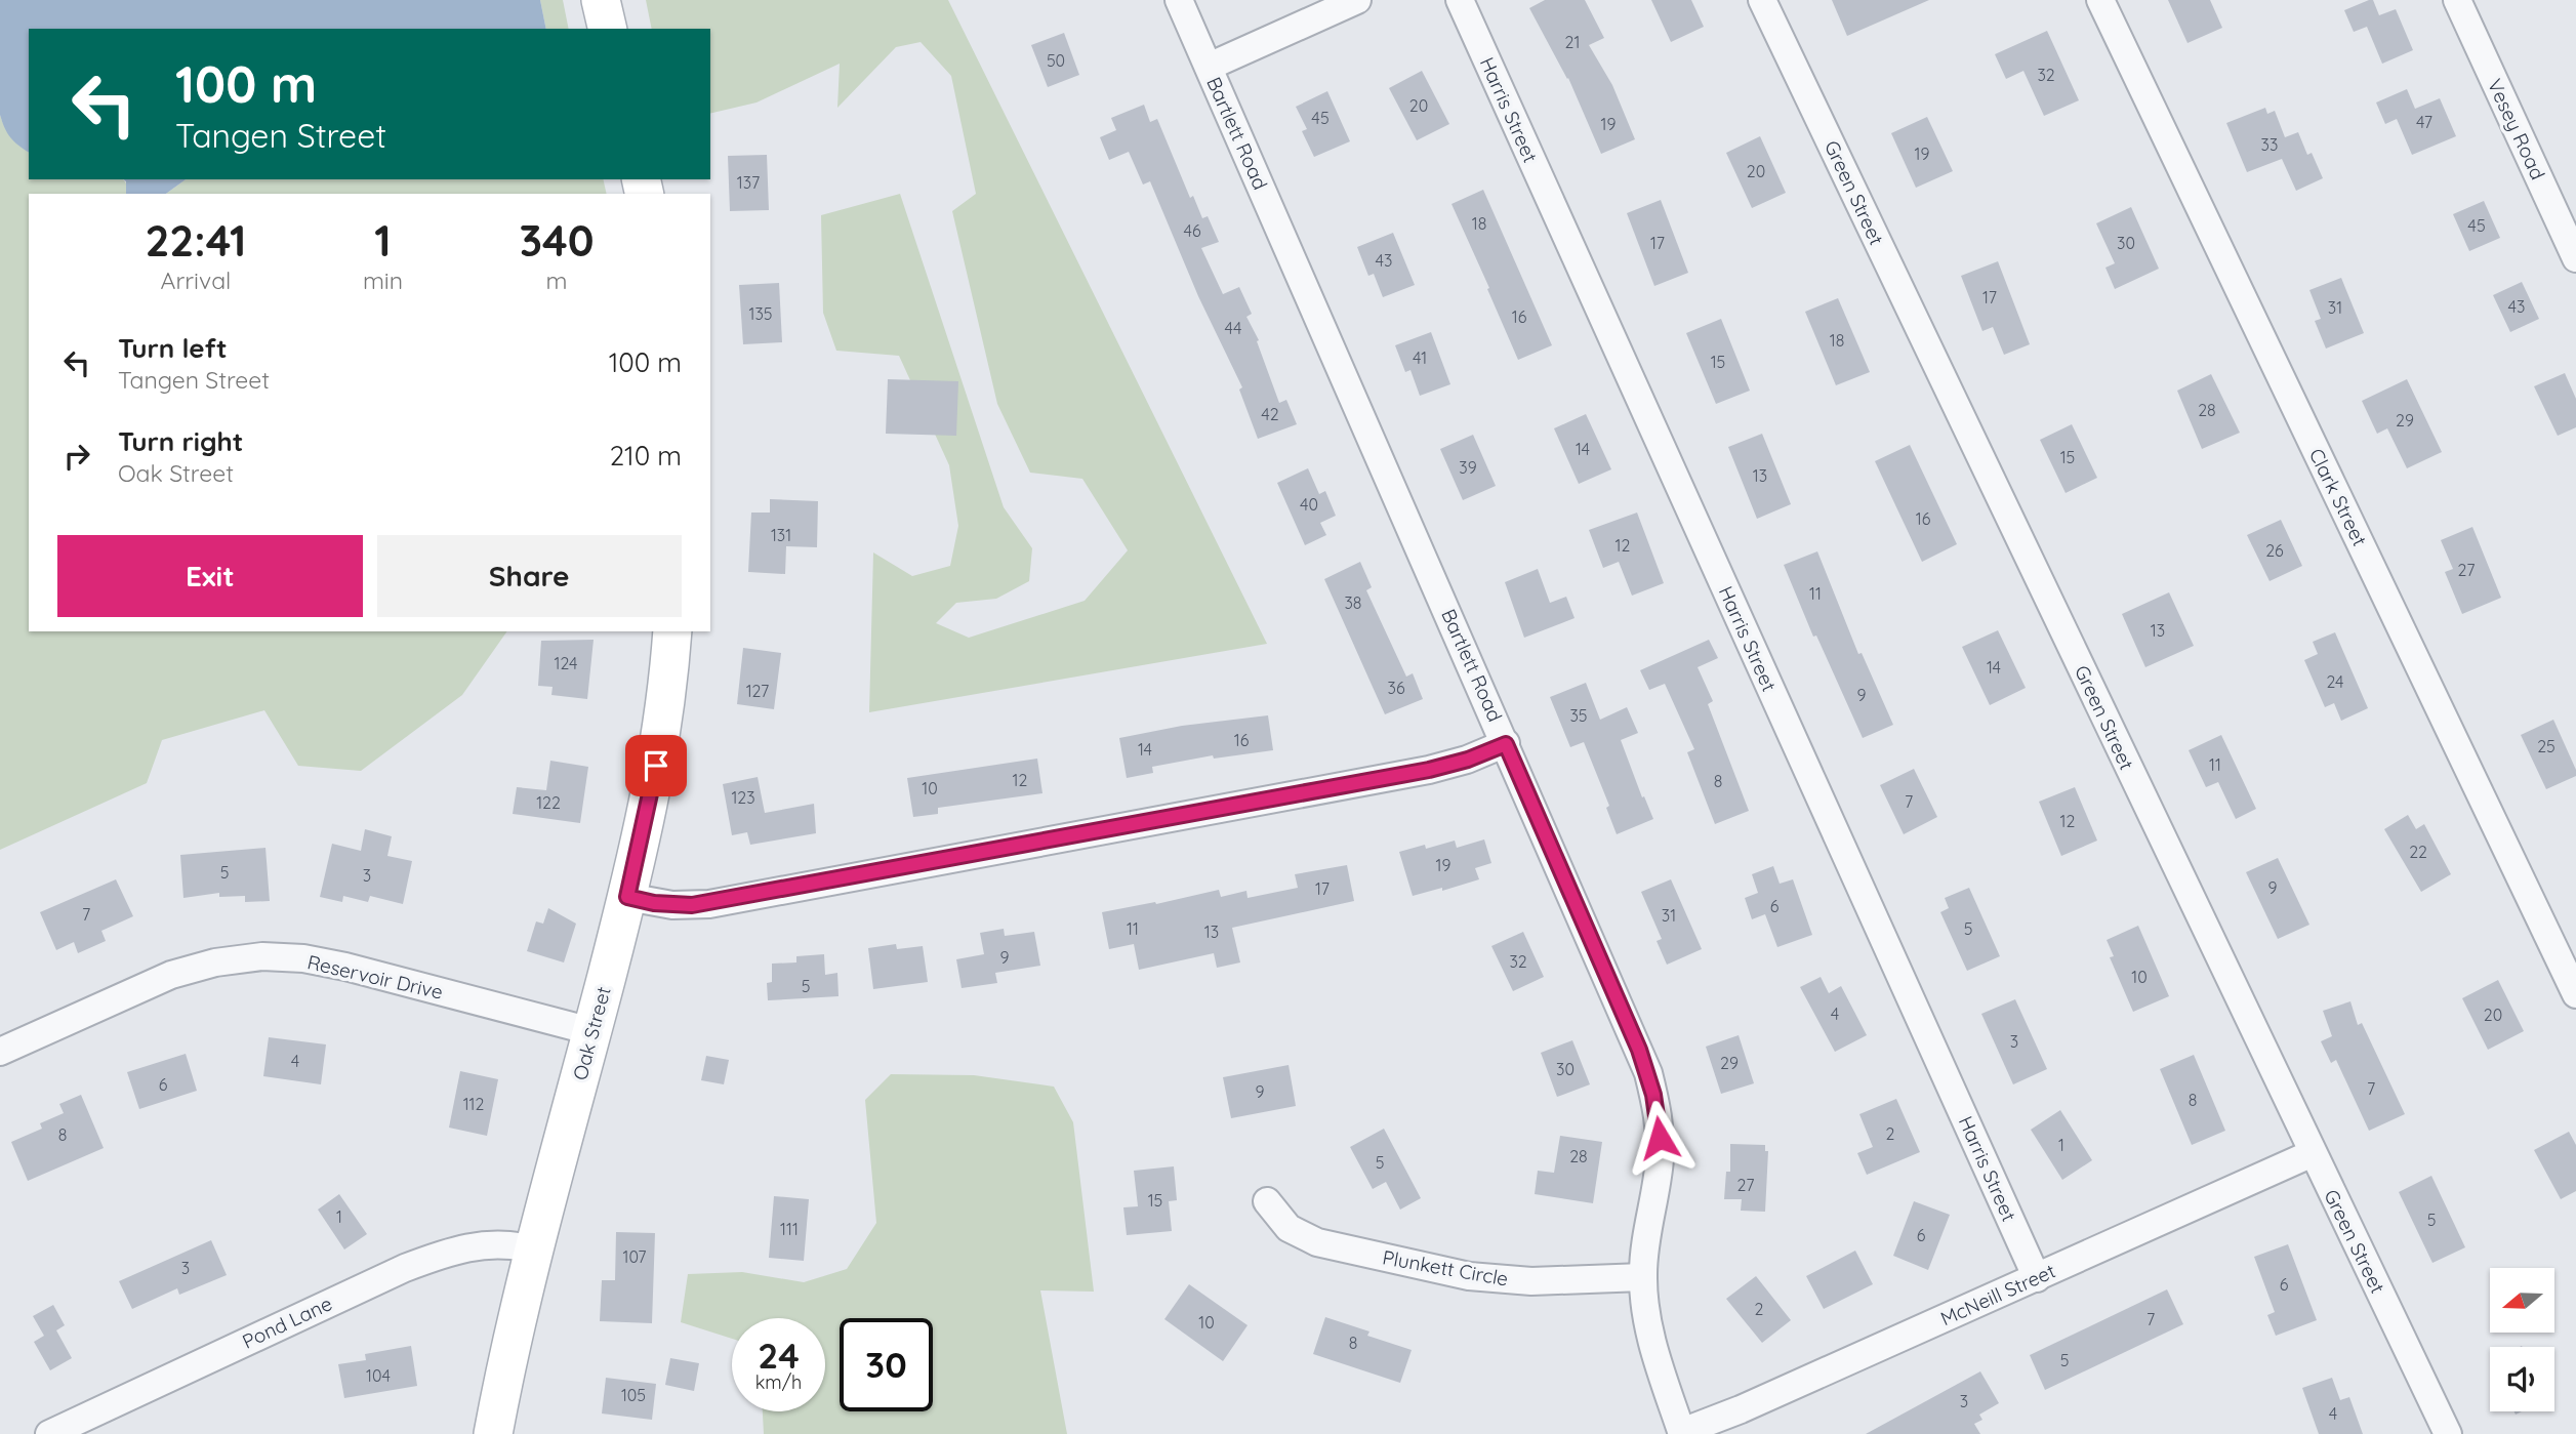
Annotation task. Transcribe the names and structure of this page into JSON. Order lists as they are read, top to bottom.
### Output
{
  "streets": {
    "street": [
      "Harris Street",
      "Vesey Road",
      "Bartlett Road",
      "Green Street",
      "Clark Street",
      "Reservoir Drive",
      "Oak Street",
      "Plunkett Circle",
      "McNeill Street",
      "Pond Lane"
    ]
  },
  "crossings": [
    ["Harris Street", "McNeill Street"],
    ["Bartlett Road", "Plunkett Circle"],
    ["Bartlett Road", "McNeill Street"],
    ["Green Street", "McNeill Street"],
    ["Reservoir Drive", "Oak Street"],
    ["Oak Street", "Pond Lane"]
  ],
  "house_numbers": [
    "21",
    "50",
    "32",
    "20",
    "45",
    "47",
    "19",
    "33",
    "19",
    "20",
    "137",
    "18",
    "45",
    "46",
    "17",
    "30",
    "43",
    "17",
    "43",
    "31",
    "135",
    "16",
    "44",
    "18",
    "41",
    "15",
    "28",
    "42",
    "29",
    "14",
    "15",
    "39",
    "13",
    "40",
    "16",
    "131",
    "12",
    "26",
    "27",
    "11",
    "38",
    "13",
    "124",
    "14",
    "24",
    "36",
    "127",
    "9",
    "35",
    "16",
    "25",
    "14",
    "11",
    "12",
    "8",
    "10",
    "123",
    "7",
    "122",
    "12",
    "22",
    "19",
    "5",
    "3",
    "9",
    "17",
    "6",
    "7",
    "31",
    "11",
    "5",
    "13",
    "9",
    "32",
    "10",
    "5",
    "4",
    "20",
    "3",
    "4",
    "29",
    "30",
    "6",
    "7",
    "9",
    "8",
    "112",
    "2",
    "8",
    "1",
    "28",
    "5",
    "27",
    "15",
    "1",
    "5",
    "111",
    "6",
    "107",
    "3",
    "6",
    "2",
    "7",
    "10",
    "8",
    "5",
    "104",
    "105",
    "3",
    "4"
  ],
  "north": "left",
  "page": {
    "turn": ["100 m", "Tangen Street"],
    "eta": [
      "22:41",
      "Arrival",
      "1",
      "min",
      "340",
      "m"
    ],
    "list": [
      {
        "name": "Turn left",
        "note": "Tangen Street",
        "value": "100 m"
      },
      {
        "name": "Turn right",
        "note": "Oak Street",
        "value": "210 m"
      }
    ],
    "buttons": ["Exit", "Share"],
    "speed": "24 km/h",
    "limit": "30"
  }
}
